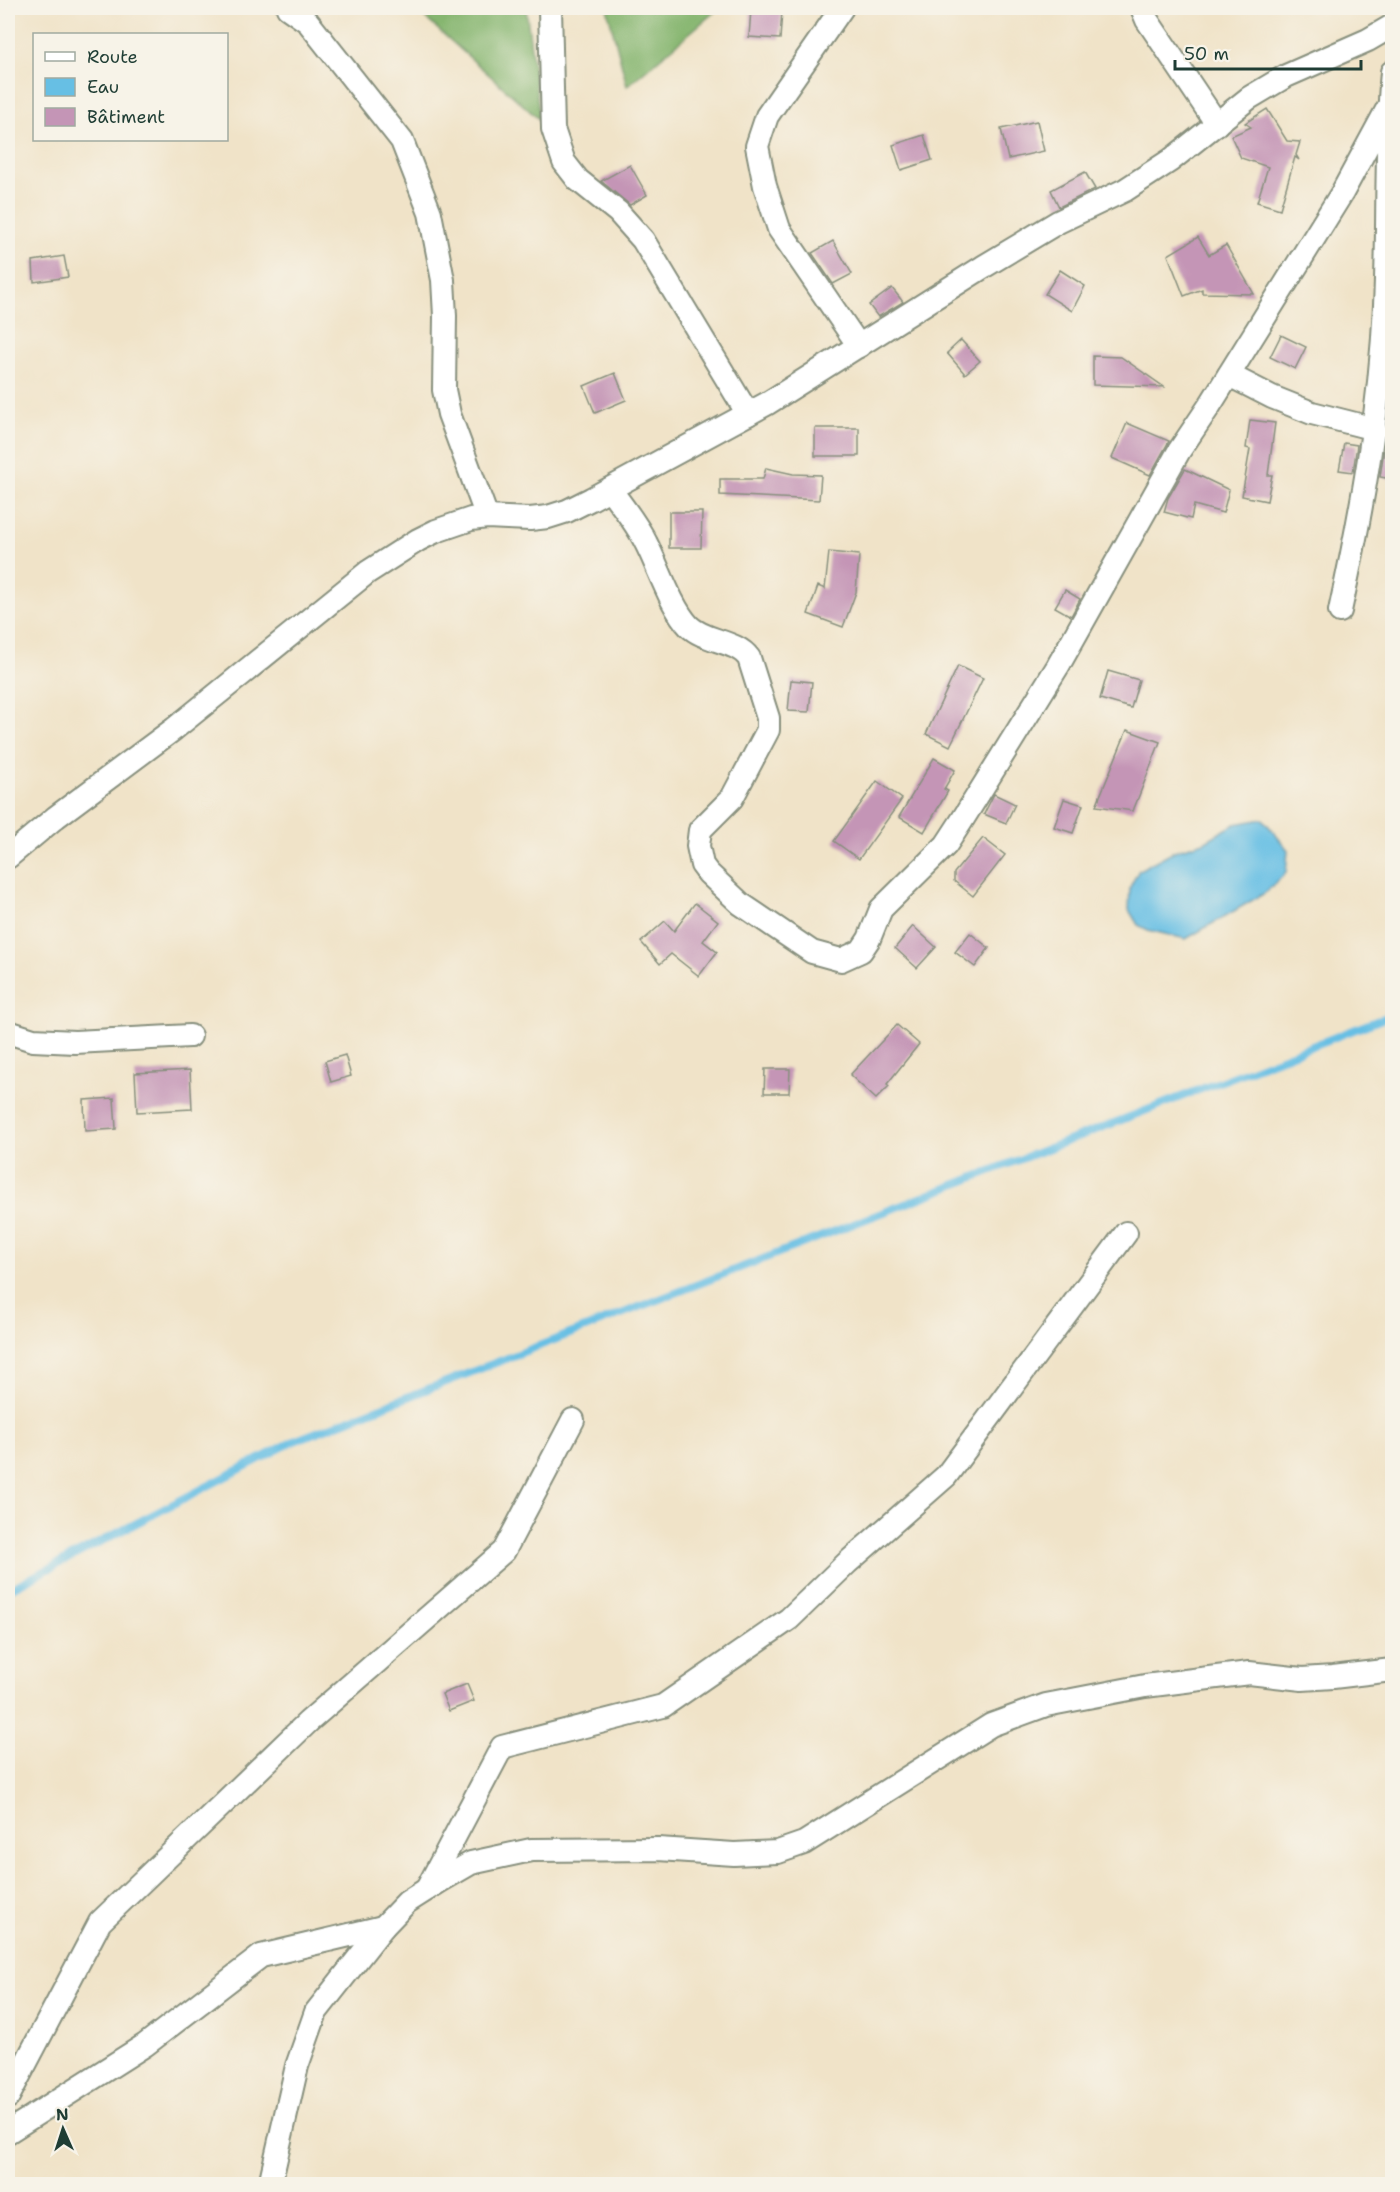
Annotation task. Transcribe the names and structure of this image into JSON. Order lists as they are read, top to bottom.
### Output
{
  "legend": ["Route", "Eau", "Bâtiment"],
  "scale_bar": "50 m",
  "north": "top"
}
